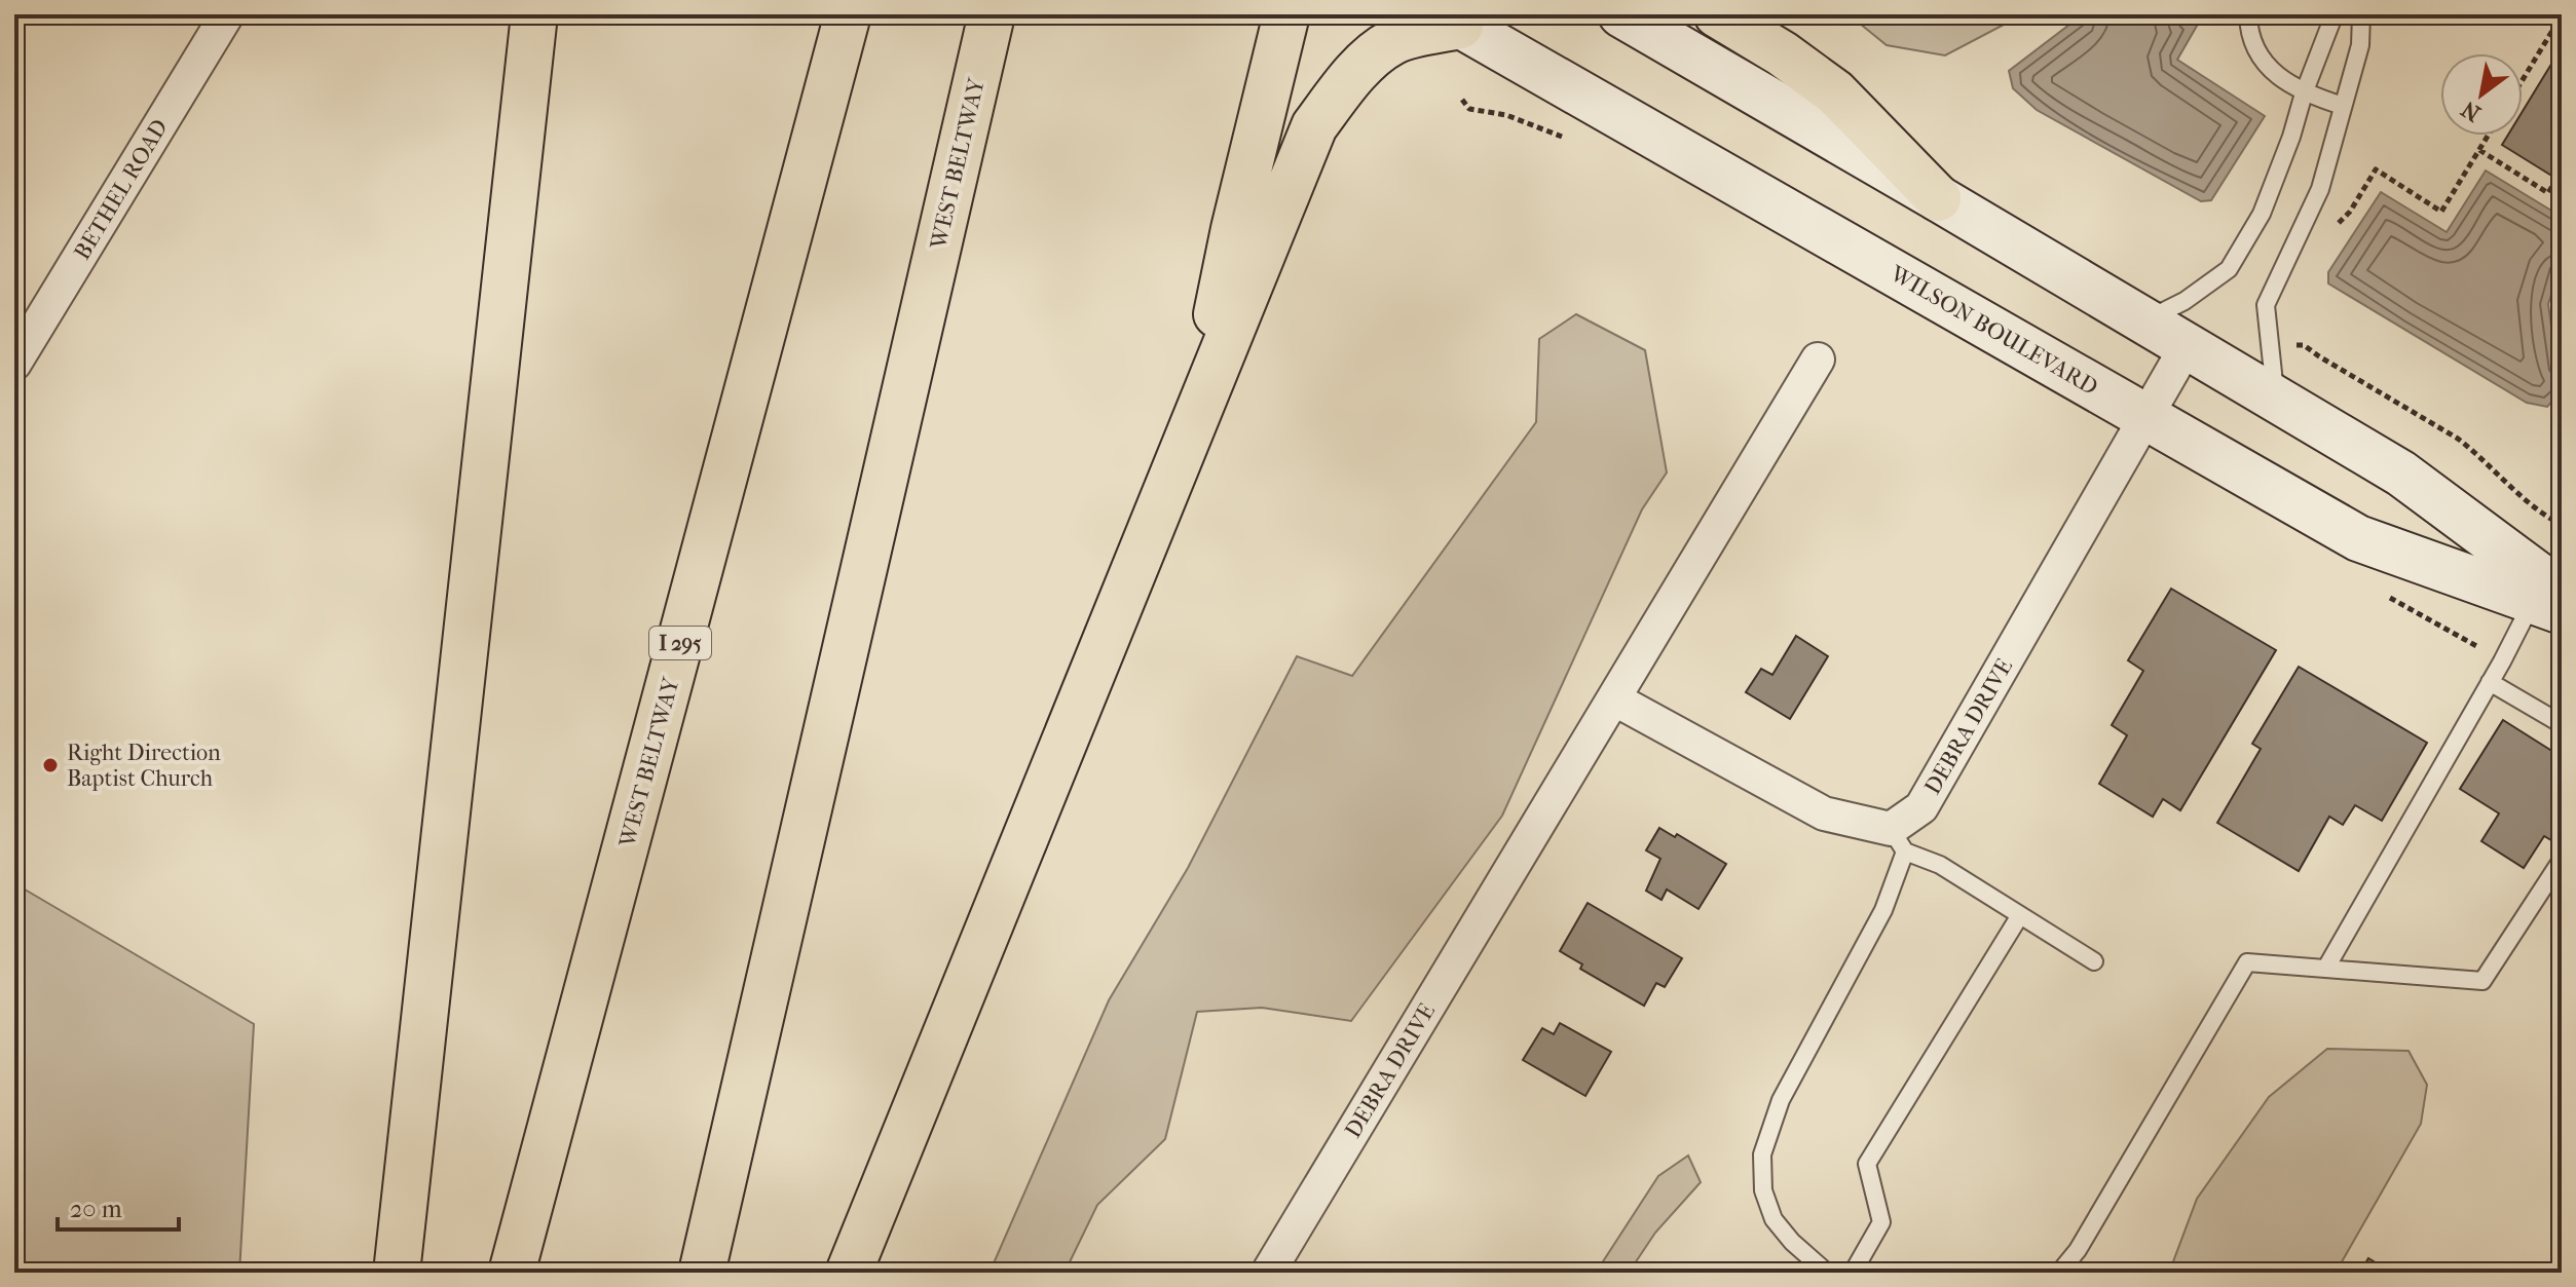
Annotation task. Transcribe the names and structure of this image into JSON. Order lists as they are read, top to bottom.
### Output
{
  "streets": {
    "highway": ["WEST BELTWAY", "I 295"],
    "main road": ["WILSON BOULEVARD"],
    "street": ["BETHEL ROAD", "DEBRA DRIVE"]
  },
  "crossings": [
    ["WILSON BOULEVARD", "DEBRA DRIVE"]
  ],
  "places": ["Right Direction Baptist Church"],
  "scale_bar": "20 m",
  "north": "bottom left"
}
